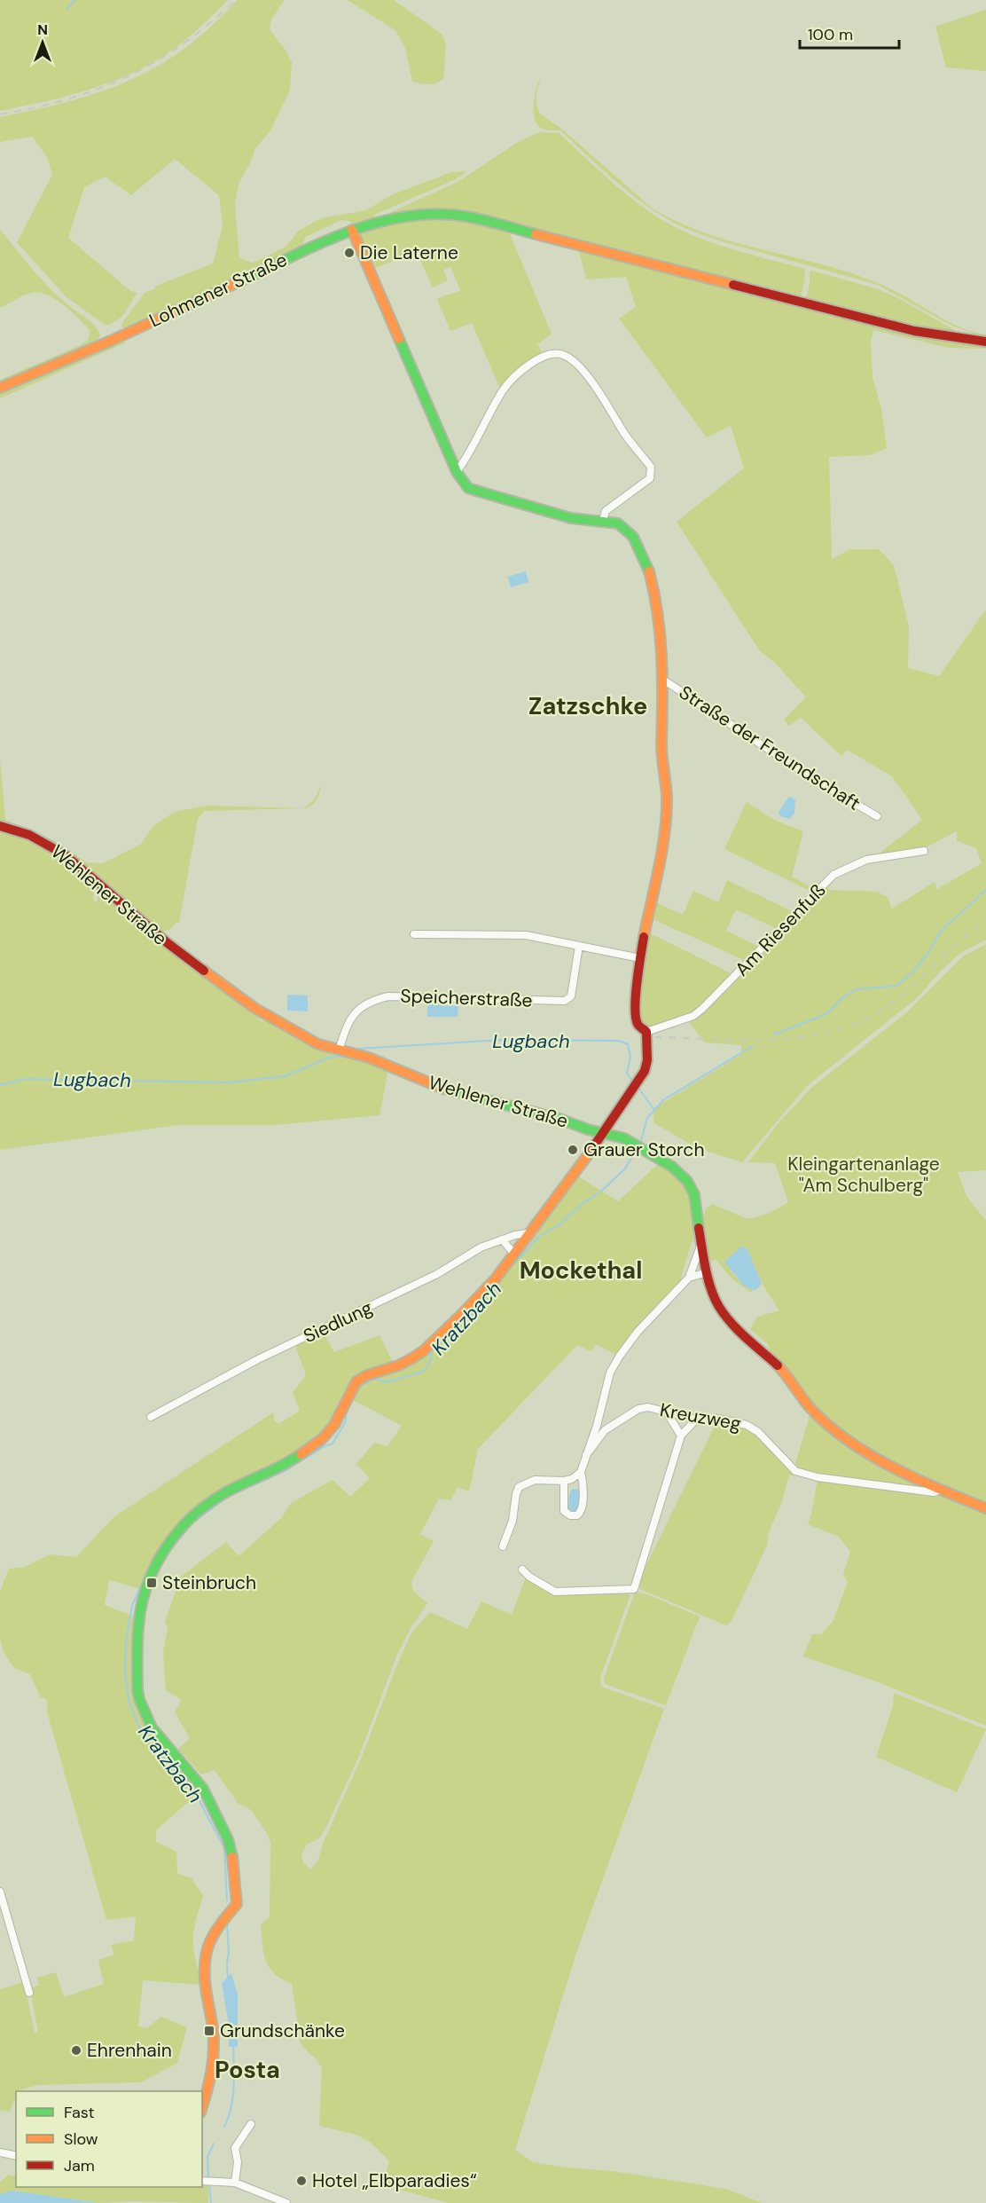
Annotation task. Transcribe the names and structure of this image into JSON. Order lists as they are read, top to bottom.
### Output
{
  "streets": {
    "street": [
      "Lohmener Straße",
      "Straße der Freundschaft",
      "Wehlener Straße",
      "Am Riesenfuß",
      "Speicherstraße",
      "Siedlung",
      "Kreuzweg"
    ]
  },
  "crossings": [
    ["Wehlener Straße", "Speicherstraße"],
    ["Wehlener Straße", "Kreuzweg"]
  ],
  "districts": ["Zatzschke", "Mockethal", "Posta"],
  "water": ["Lugbach", "Kratzbach"],
  "parks": ["Kleingartenanlage \"Am Schulberg\""],
  "places": {
    "other": [
      "Die Laterne",
      "Grauer Storch",
      "Ehrenhain",
      "Hotel „Elbparadies“"
    ],
    "transit": ["Steinbruch", "Grundschänke"]
  },
  "legend": ["Fast", "Slow", "Jam"],
  "scale_bar": "100 m",
  "north": "top"
}
